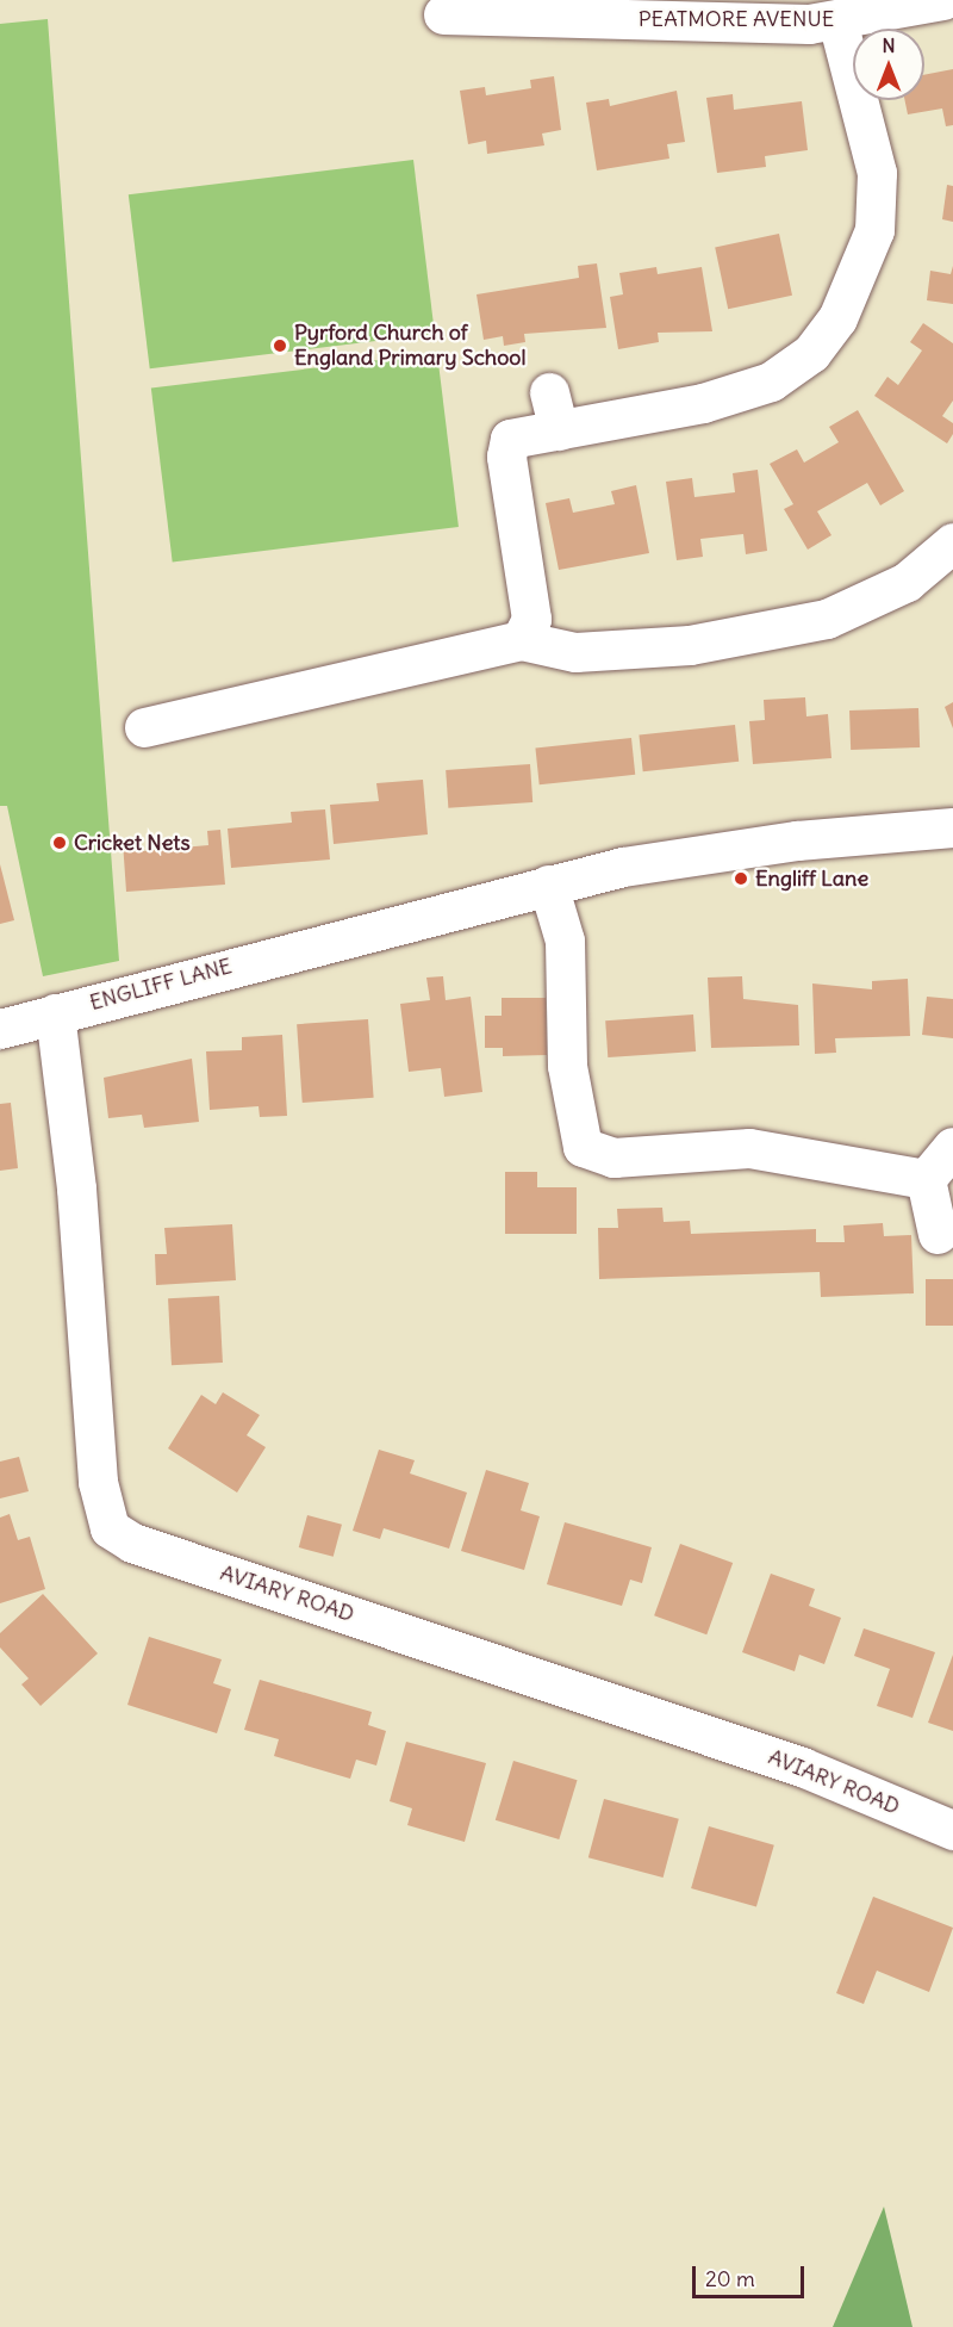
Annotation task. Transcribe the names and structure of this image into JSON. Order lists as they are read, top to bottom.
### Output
{
  "streets": {
    "street": ["PEATMORE AVENUE", "ENGLIFF LANE", "AVIARY ROAD"]
  },
  "crossings": [
    ["ENGLIFF LANE", "AVIARY ROAD"]
  ],
  "places": ["Pyrford Church of England Primary School", "Cricket Nets", "Engliff Lane"],
  "scale_bar": "20 m",
  "north": "top"
}
